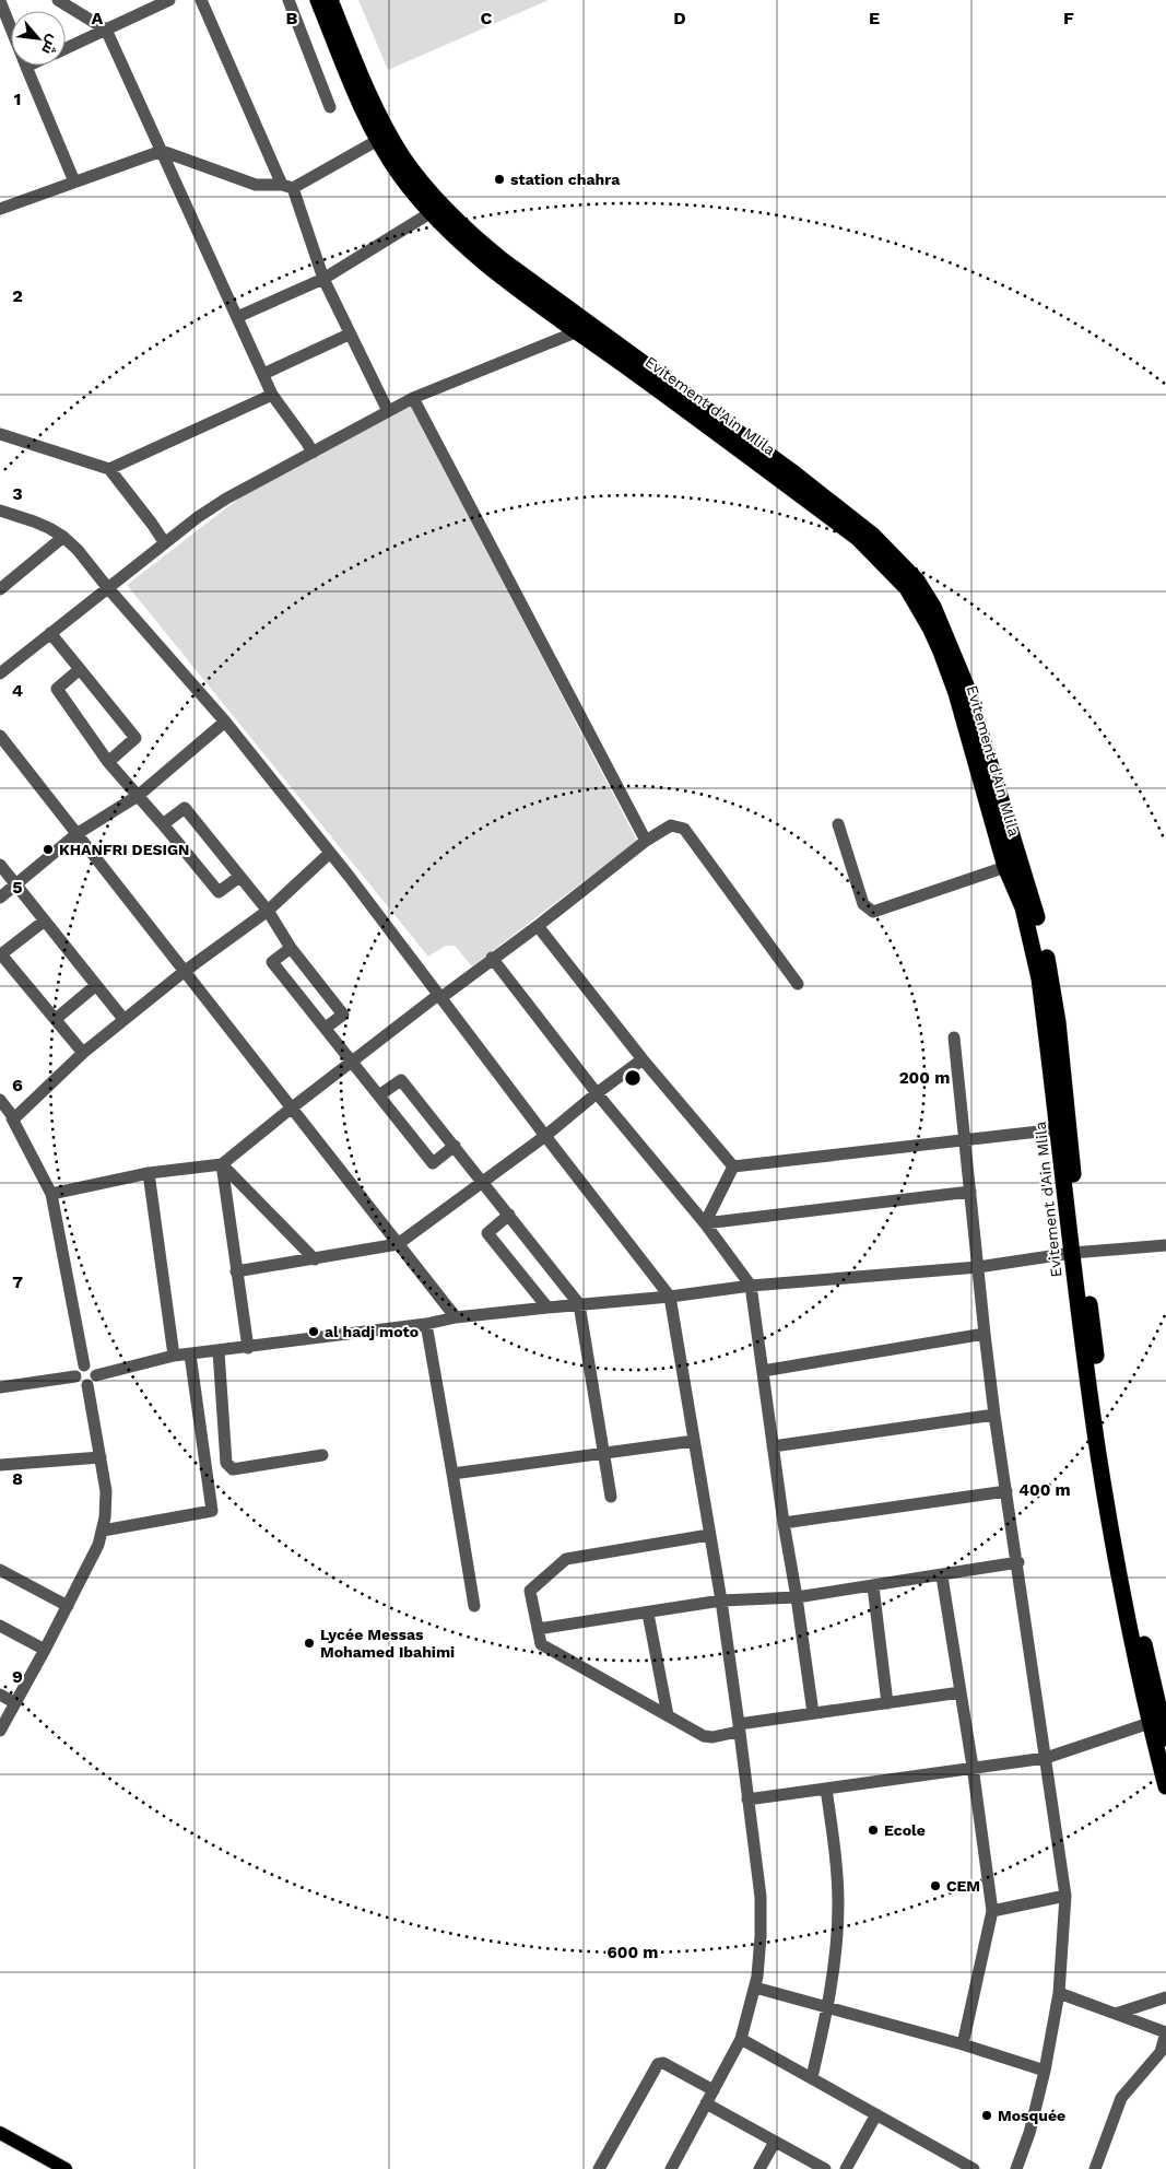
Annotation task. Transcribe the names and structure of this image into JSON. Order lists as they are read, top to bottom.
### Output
{
  "streets": {
    "highway": ["Evitement d'Ain Mlila"]
  },
  "places": [
    "station chahra",
    "KHANFRI DESIGN",
    "al hadj moto",
    "Lycée Messas Mohamed Ibahimi",
    "Ecole",
    "CEM",
    "Mosquée"
  ],
  "north": "bottom right",
  "grid": {
    "columns": [
      "A",
      "B",
      "C",
      "D",
      "E",
      "F"
    ],
    "rows": [
      "1",
      "2",
      "3",
      "4",
      "5",
      "6",
      "7",
      "8",
      "9"
    ]
  },
  "rings": ["200 m", "400 m", "600 m"]
}
